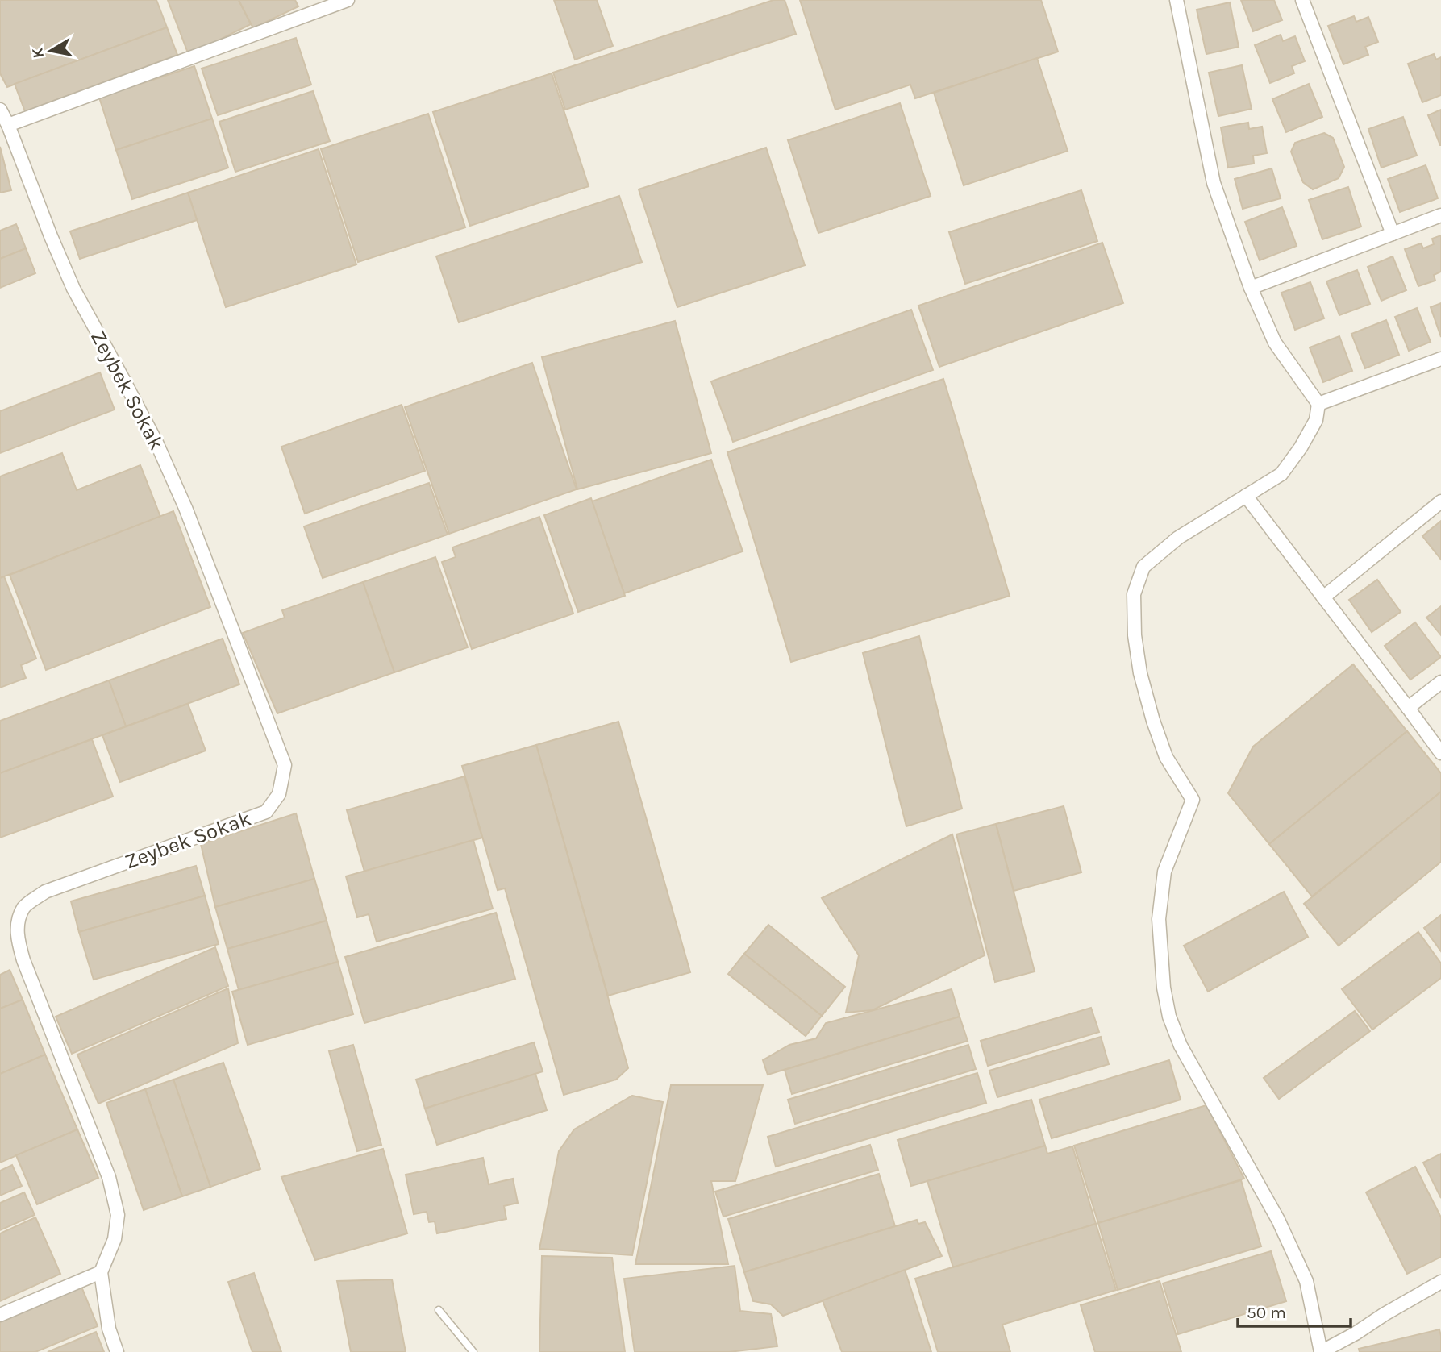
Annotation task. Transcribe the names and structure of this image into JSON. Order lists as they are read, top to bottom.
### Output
{
  "streets": {
    "street": ["Zeybek Sokak"]
  },
  "scale_bar": "50 m",
  "north": "left"
}
